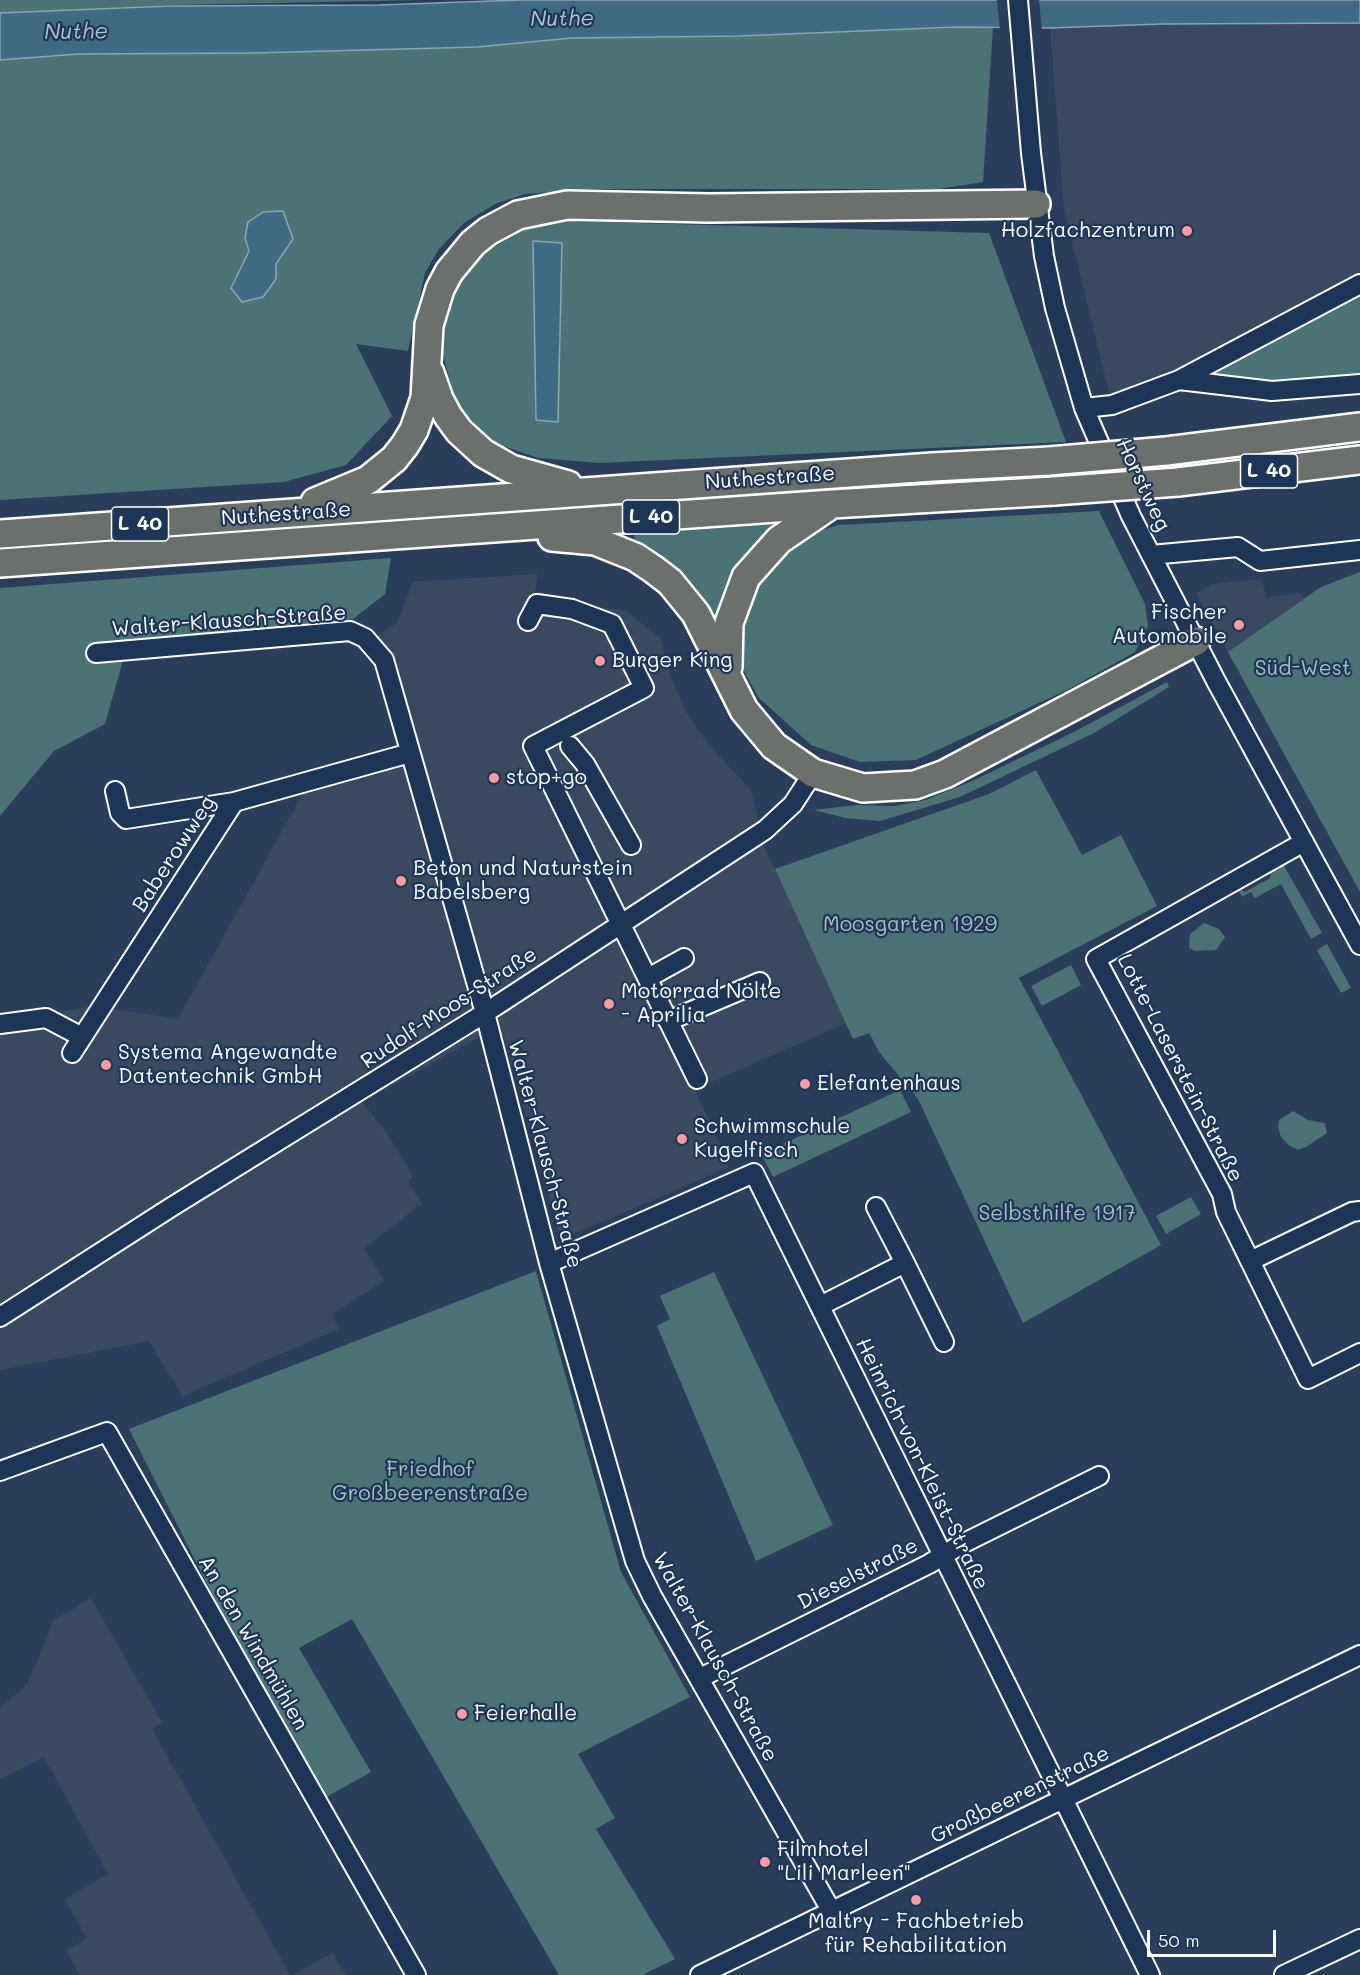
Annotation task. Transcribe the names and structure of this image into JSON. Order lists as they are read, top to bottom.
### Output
{
  "streets": {
    "highway": ["L 40", "Nuthestraße"],
    "street": [
      "Horstweg",
      "Walter-Klausch-Straße",
      "Baberowweg",
      "Rudolf-Moos-Straße",
      "Lotte-Laserstein-Straße",
      "Heinrich-von-Kleist-Straße",
      "Dieselstraße",
      "An den Windmühlen",
      "Großbeerenstraße"
    ]
  },
  "crossings": [
    ["Horstweg", "Lotte-Laserstein-Straße"],
    ["Walter-Klausch-Straße", "Baberowweg"],
    ["Walter-Klausch-Straße", "Rudolf-Moos-Straße"],
    ["Walter-Klausch-Straße", "Heinrich-von-Kleist-Straße"],
    ["Walter-Klausch-Straße", "Dieselstraße"],
    ["Walter-Klausch-Straße", "Großbeerenstraße"],
    ["Heinrich-von-Kleist-Straße", "Dieselstraße"],
    ["Heinrich-von-Kleist-Straße", "Großbeerenstraße"]
  ],
  "water": ["Nuthe"],
  "parks": [
    "Süd-West",
    "Moosgarten 1929",
    "Selbsthilfe 1917",
    "Friedhof Großbeerenstraße"
  ],
  "places": [
    "Holzfachzentrum",
    "Fischer Automobile",
    "Burger King",
    "stop+go",
    "Beton und Naturstein Babelsberg",
    "Motorrad Nölte - Aprilia",
    "Systema Angewandte Datentechnik GmbH",
    "Elefantenhaus",
    "Schwimmschule Kugelfisch",
    "Feierhalle",
    "Filmhotel \"Lili Marleen\"",
    "Maltry - Fachbetrieb für Rehabilitation"
  ],
  "scale_bar": "50 m"
}
